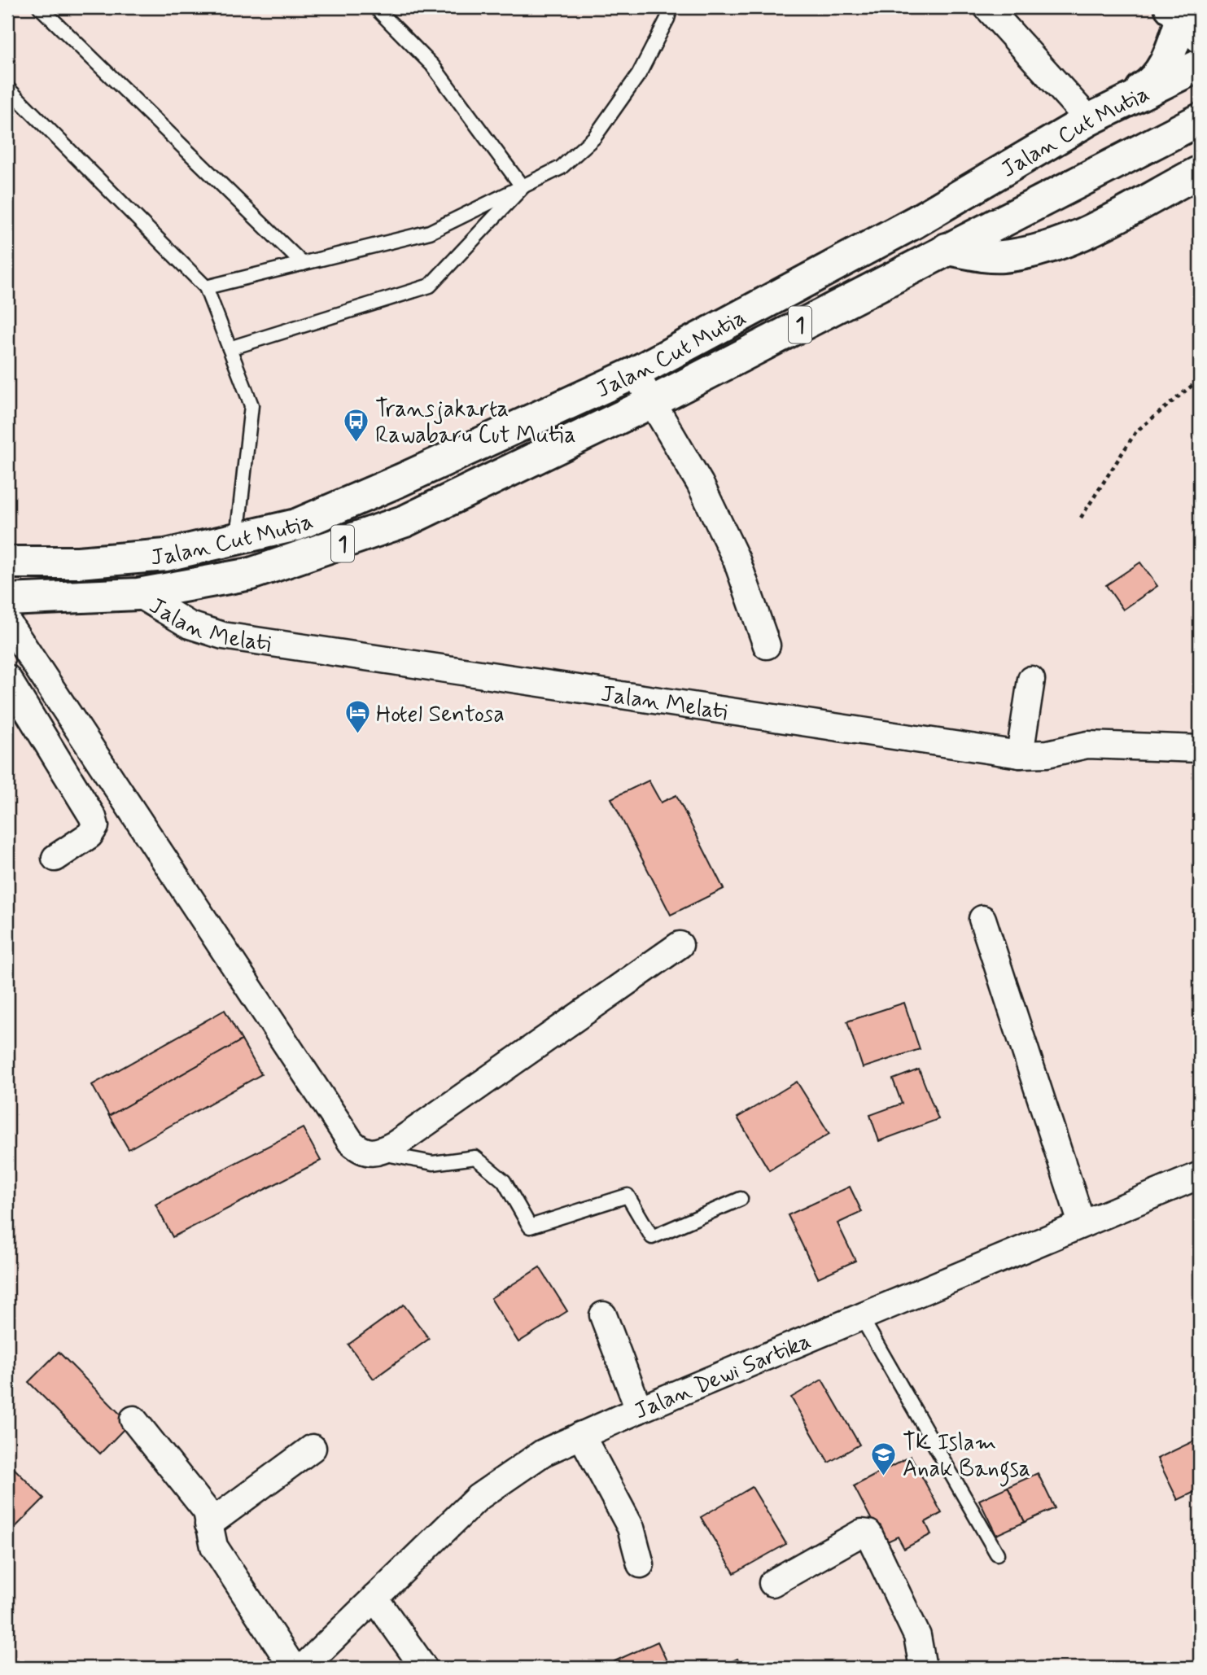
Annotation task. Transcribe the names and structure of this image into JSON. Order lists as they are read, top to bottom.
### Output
{
  "streets": {
    "highway": ["Jalan Cut Mutia", "1"],
    "street": ["Jalan Melati", "Jalan Dewi Sartika"]
  },
  "crossings": [
    ["Jalan Cut Mutia", "Jalan Melati"]
  ],
  "places": {
    "bus stop": ["Transjakarta Rawabaru Cut Mutia"],
    "hotel": ["Hotel Sentosa"],
    "school or university": ["TK Islam Anak Bangsa"]
  }
}
